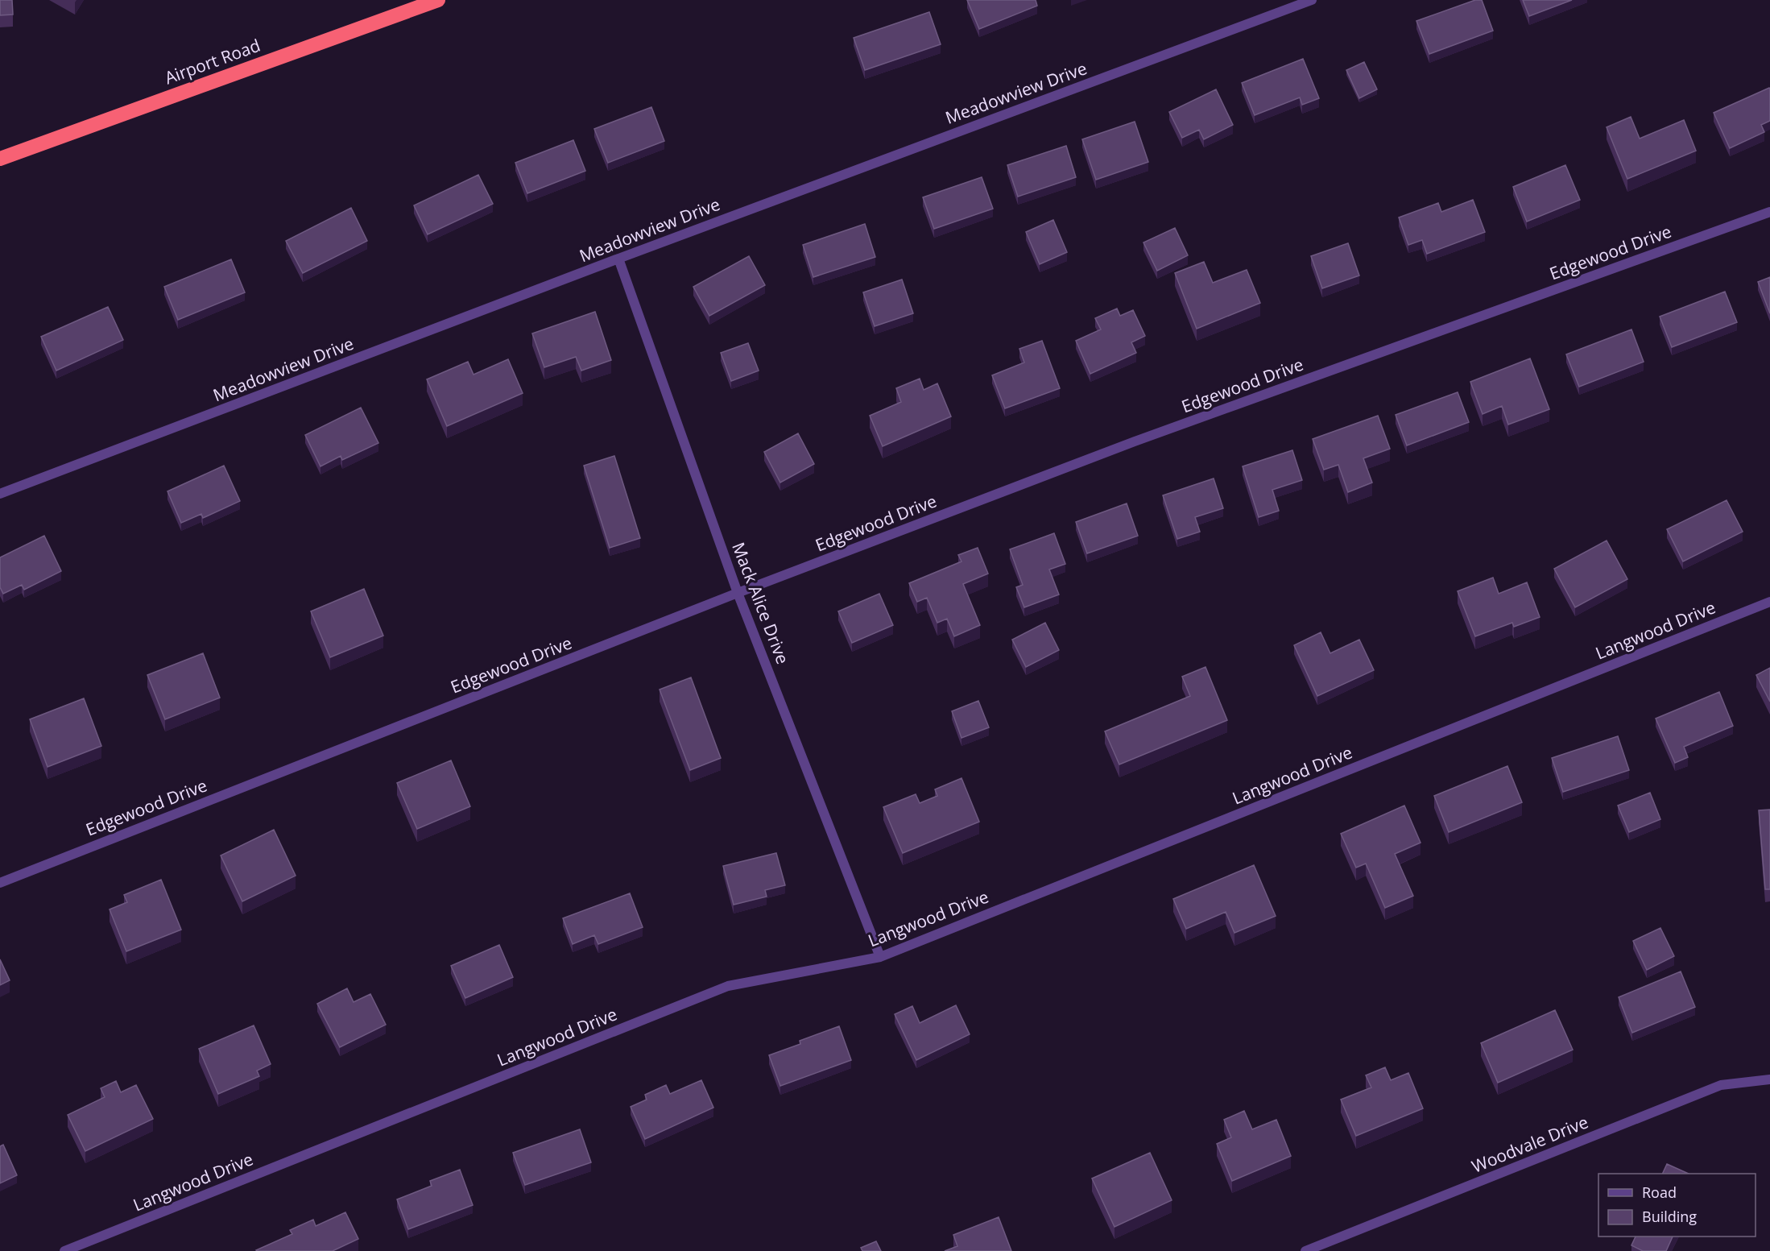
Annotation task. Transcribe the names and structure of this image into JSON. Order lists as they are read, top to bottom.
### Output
{
  "streets": {
    "highway": ["Airport Road"],
    "street": [
      "Meadowview Drive",
      "Edgewood Drive",
      "Mack Alice Drive",
      "Langwood Drive",
      "Woodvale Drive"
    ]
  },
  "crossings": [
    ["Meadowview Drive", "Mack Alice Drive"],
    ["Edgewood Drive", "Mack Alice Drive"],
    ["Mack Alice Drive", "Langwood Drive"]
  ],
  "legend": ["Road", "Building"]
}
